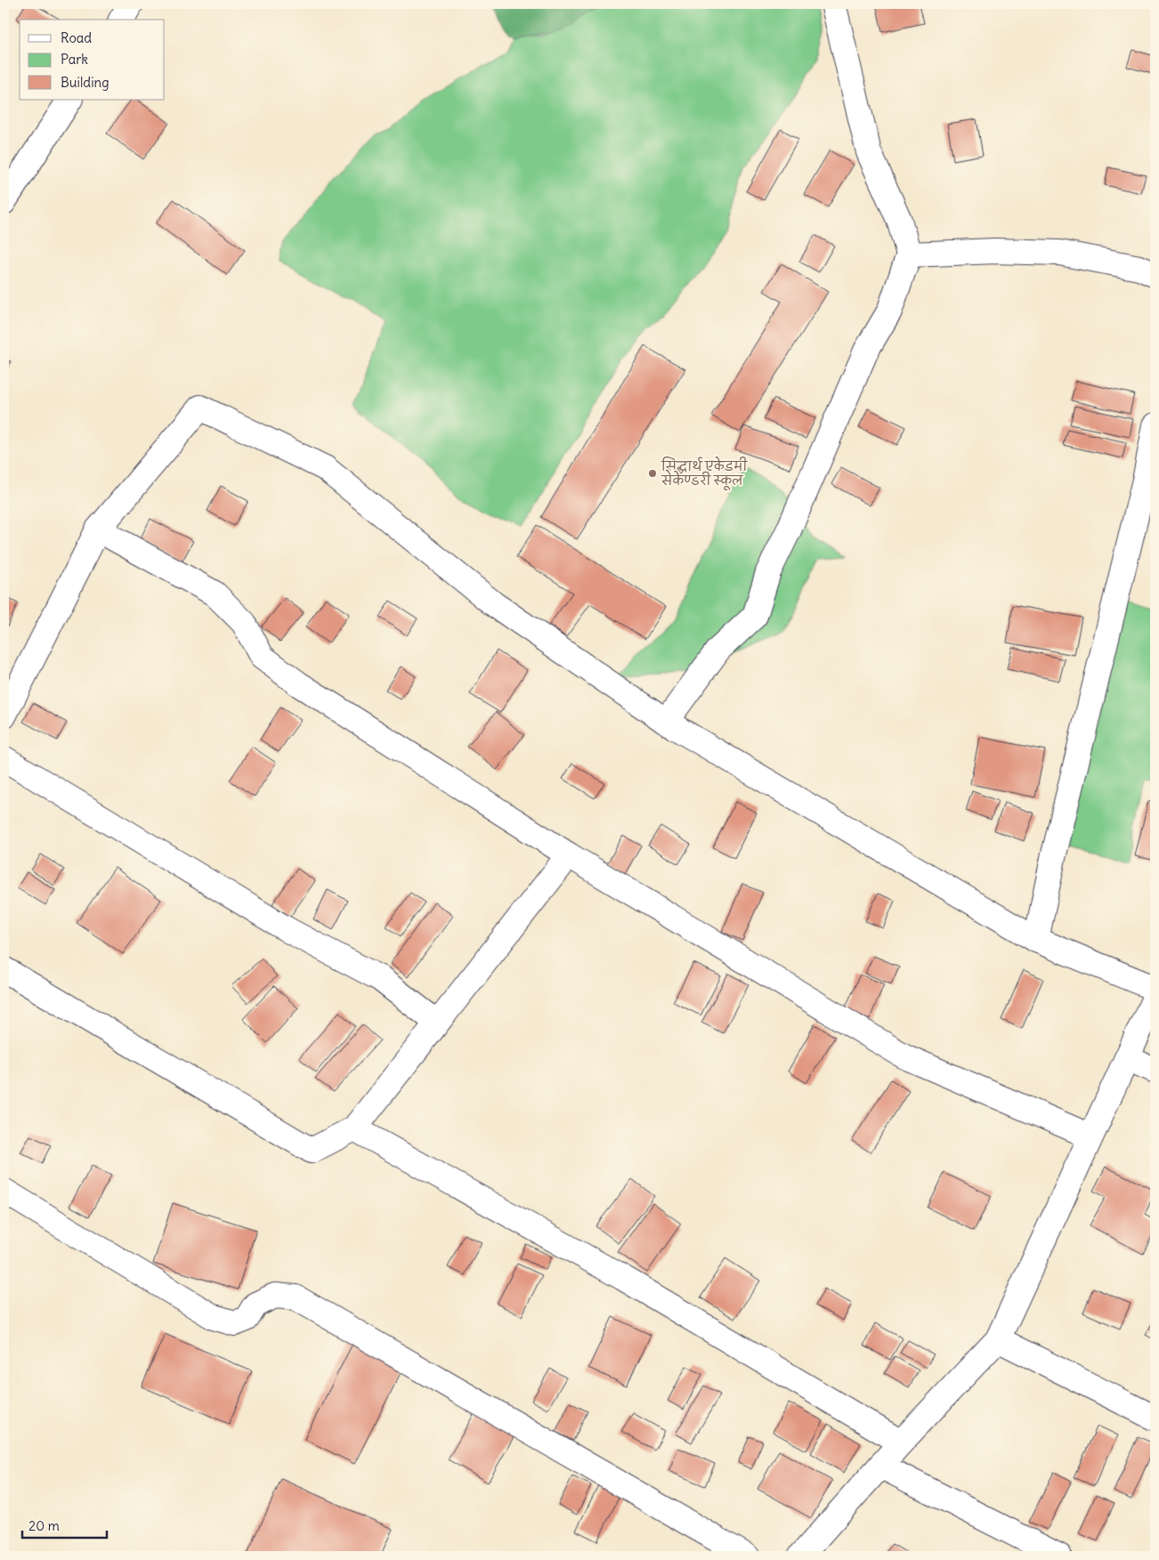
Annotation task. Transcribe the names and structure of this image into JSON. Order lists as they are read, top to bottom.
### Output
{
  "places": ["सिद्धार्थ एकेडमी सेकेण्डरी स्कूल"],
  "legend": ["Road", "Park", "Building"],
  "scale_bar": "20 m"
}
